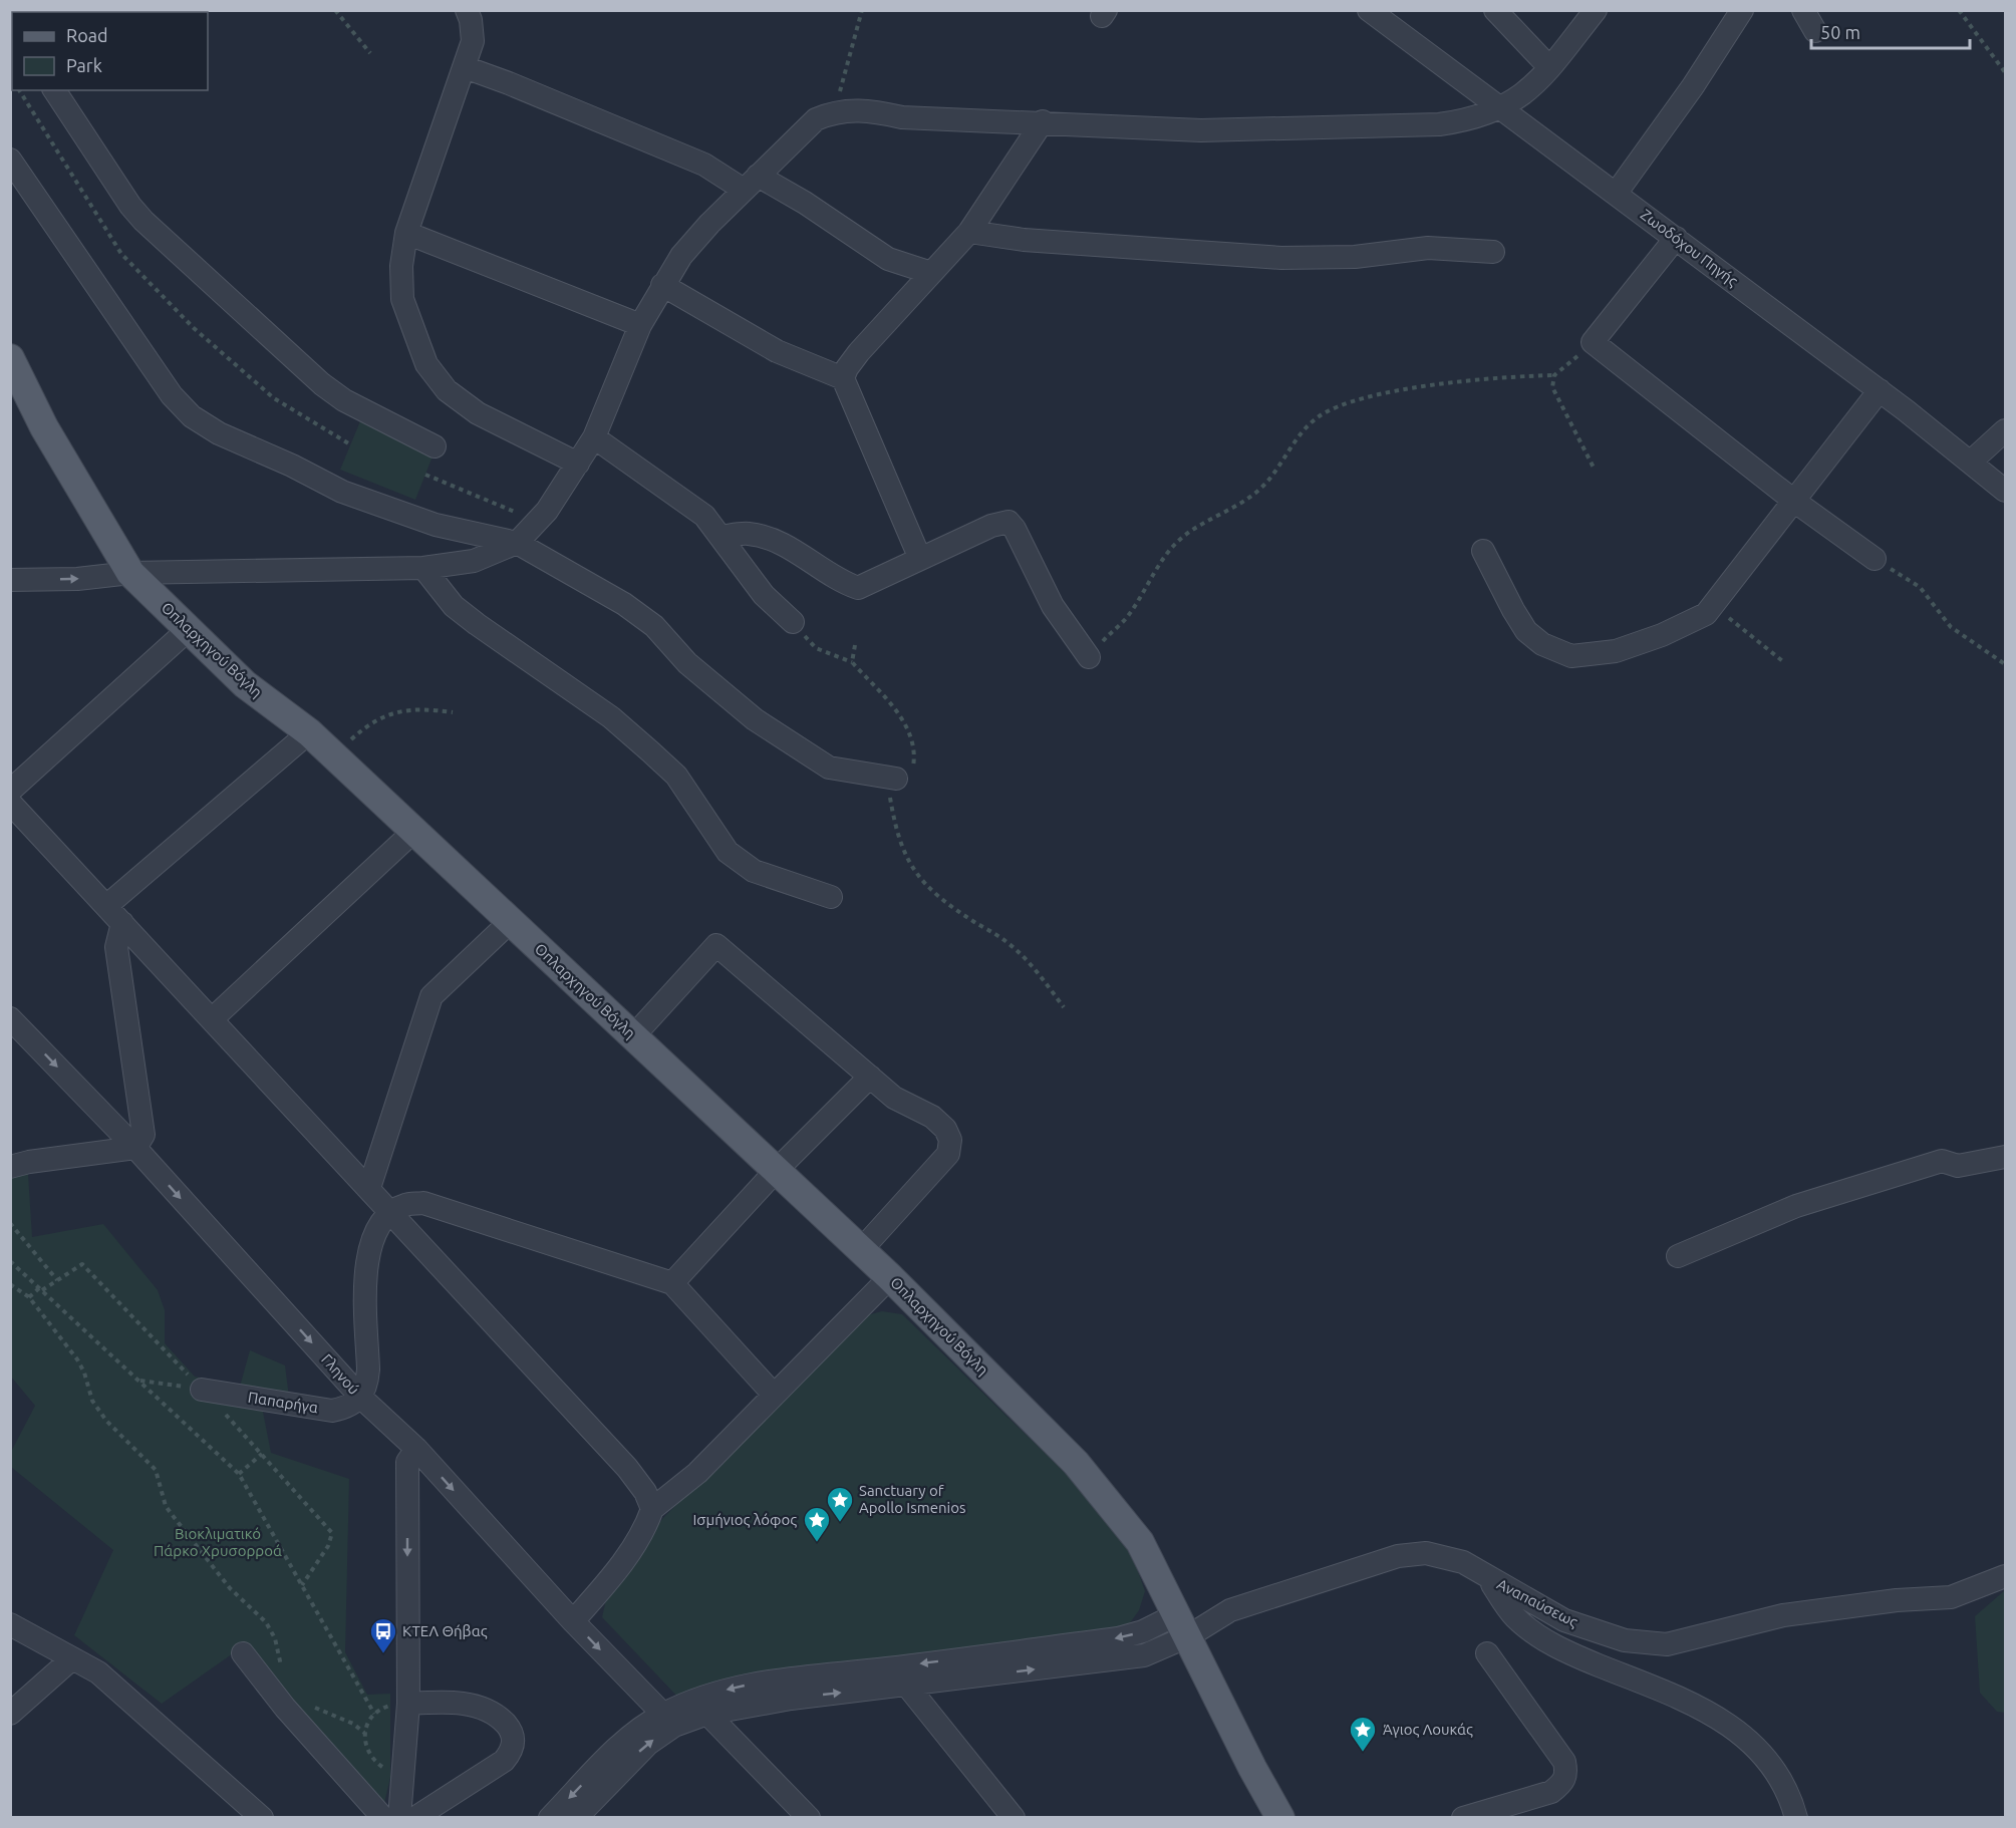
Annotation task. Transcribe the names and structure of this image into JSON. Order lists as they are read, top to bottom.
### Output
{
  "streets": {
    "main road": ["Οπλαρχηγού Βόγλη"],
    "street": [
      "Ζωοδόχου Πηγής",
      "Γληνού",
      "Παπαρήγα",
      "Αναπαύσεως"
    ]
  },
  "crossings": [
    ["Οπλαρχηγού Βόγλη", "Αναπαύσεως"],
    ["Γληνού", "Παπαρήγα"]
  ],
  "parks": ["Βιοκλιματικό Πάρκο Χρυσορροά"],
  "places": {
    "place": ["Sanctuary of Apollo Ismenios", "Ισμήνιος λόφος", "Άγιος Λουκάς"],
    "bus stop": ["ΚΤΕΛ Θήβας"]
  },
  "legend": ["Road", "Park"],
  "scale_bar": "50 m"
}
